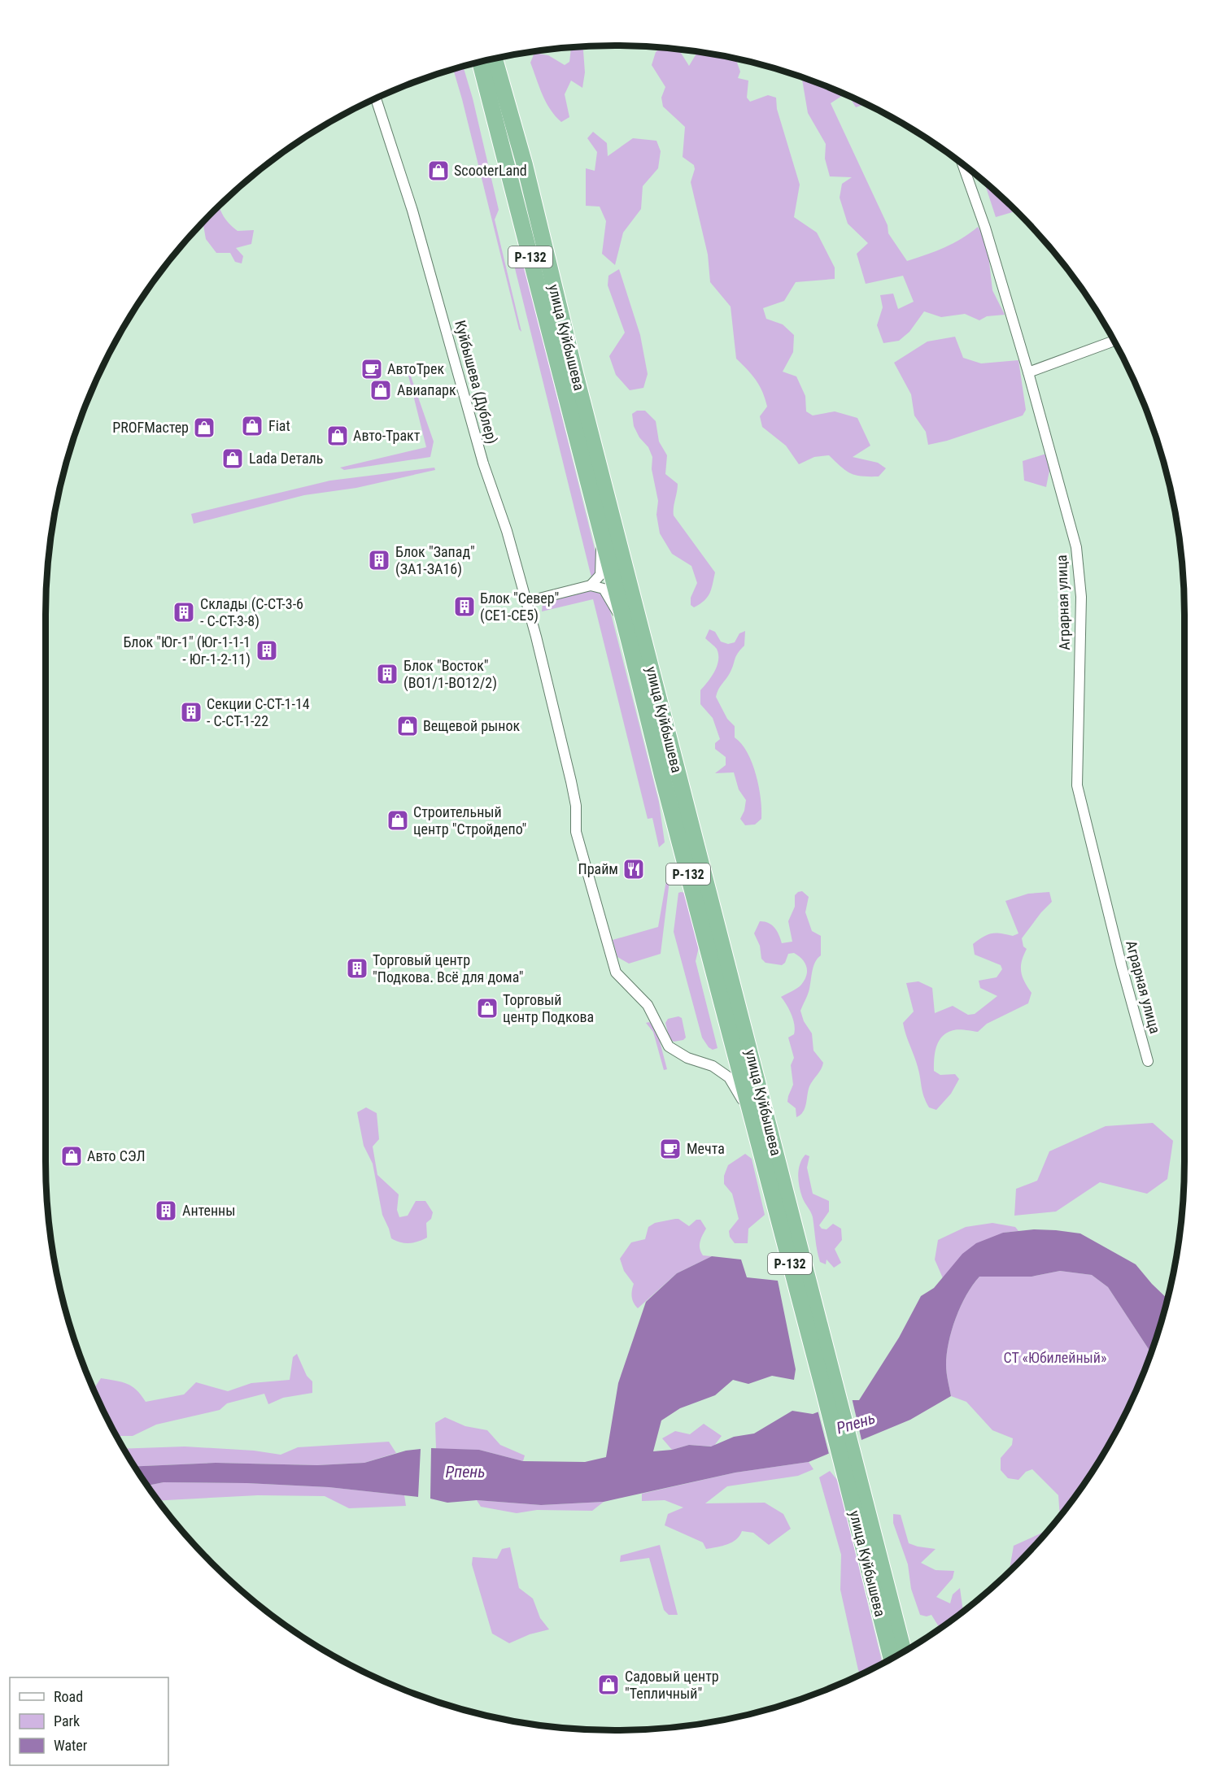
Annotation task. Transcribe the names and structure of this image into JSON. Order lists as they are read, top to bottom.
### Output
{
  "streets": {
    "highway": ["Р-132", "улица Куйбышева"],
    "street": ["Куйбышева (Дублер)", "Аграрная улица"]
  },
  "crossings": [
    ["Р-132", "улица Куйбышева"],
    ["улица Куйбышева", "Куйбышева (Дублер)"]
  ],
  "water": ["Рпень"],
  "parks": ["СТ «Юбилейный»"],
  "places": {
    "shop": [
      "ScooterLand",
      "Авиапарк",
      "Fiat",
      "PROFМастер",
      "Авто-Тракт",
      "Lada Dеталь",
      "Вещевой рынок",
      "Строительный центр \"Стройдепо\"",
      "Торговый центр Подкова",
      "Авто СЭЛ",
      "Садовый центр \"Тепличный\""
    ],
    "cafe": ["АвтоТрек", "Мечта"],
    "building": [
      "Блок \"Запад\" (ЗА1-ЗА16)",
      "Блок \"Север\" (СЕ1-СЕ5)",
      "Склады (С-СТ-3-6 - С-СТ-3-8)",
      "Блок \"Юг-1\" (Юг-1-1-1 - Юг-1-2-11)",
      "Блок \"Восток\" (ВО1/1-ВО12/2)",
      "Секции С-СТ-1-14 - С-СТ-1-22",
      "Торговый центр \"Подкова. Всё для дома\"",
      "Антенны"
    ],
    "restaurant": ["Прайм"]
  },
  "legend": ["Road", "Park", "Water"]
}
